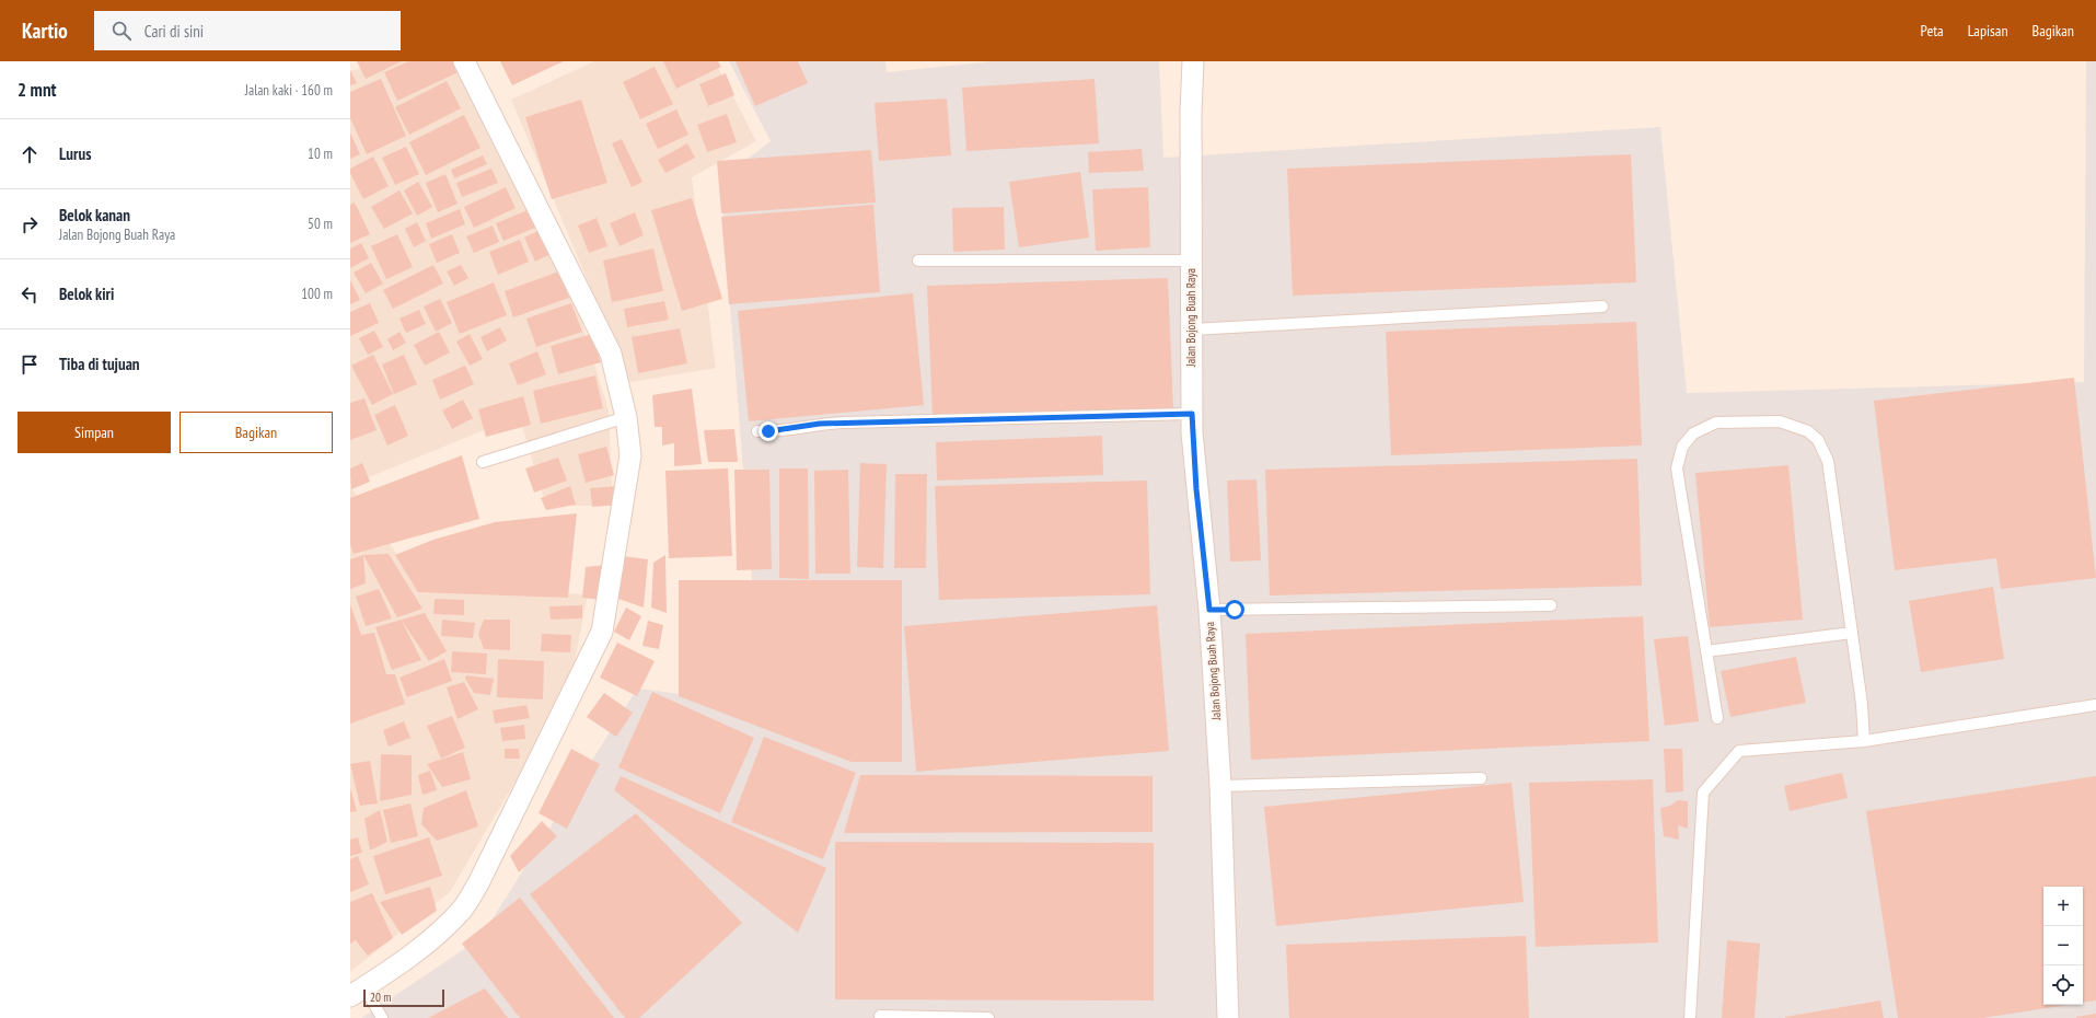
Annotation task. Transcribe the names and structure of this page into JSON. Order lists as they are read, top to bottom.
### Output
{
  "streets": {
    "street": ["Jalan Bojong Buah Raya"]
  },
  "scale_bar": "20 m",
  "page": {
    "header": "Kartio",
    "search": "Cari di sini",
    "nav": ["Peta", "Lapisan", "Bagikan"],
    "heading": ["2 mnt", "Jalan kaki · 160 m"],
    "list": [
      ["Lurus", "10 m"],
      ["Belok kanan", "Jalan Bojong Buah Raya", "50 m"],
      ["Belok kiri", "100 m"],
      "Tiba di tujuan"
    ],
    "buttons": ["Simpan", "Bagikan"],
    "map_buttons": ["+", "−"],
    "scale": "20 m"
  }
}
